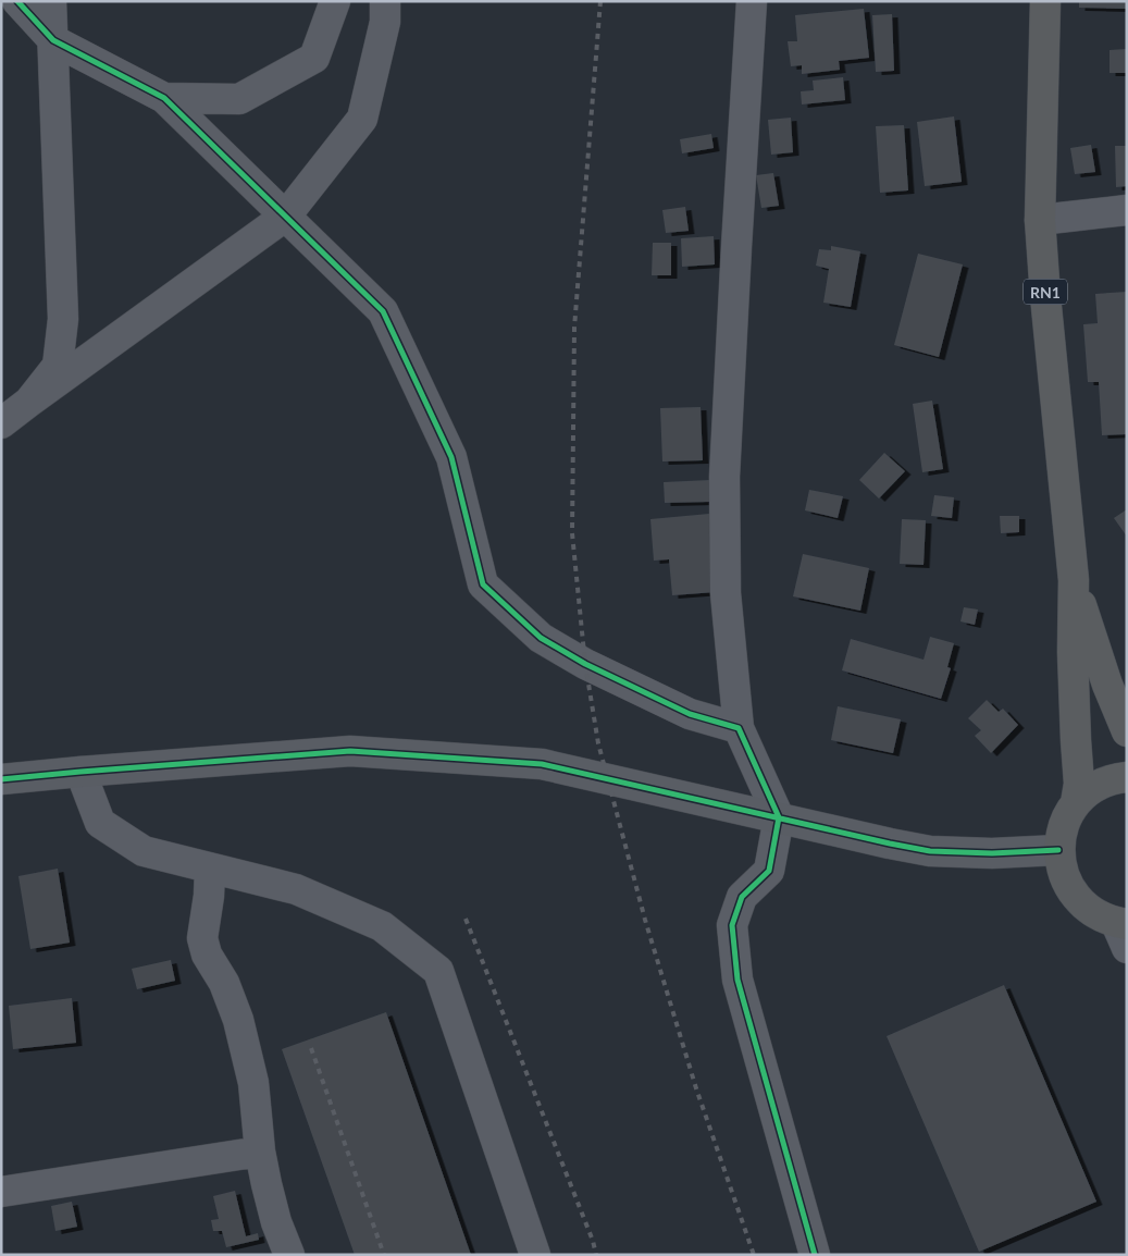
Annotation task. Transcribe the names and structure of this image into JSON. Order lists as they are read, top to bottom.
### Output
{
  "streets": {
    "highway": ["RN1"]
  }
}
